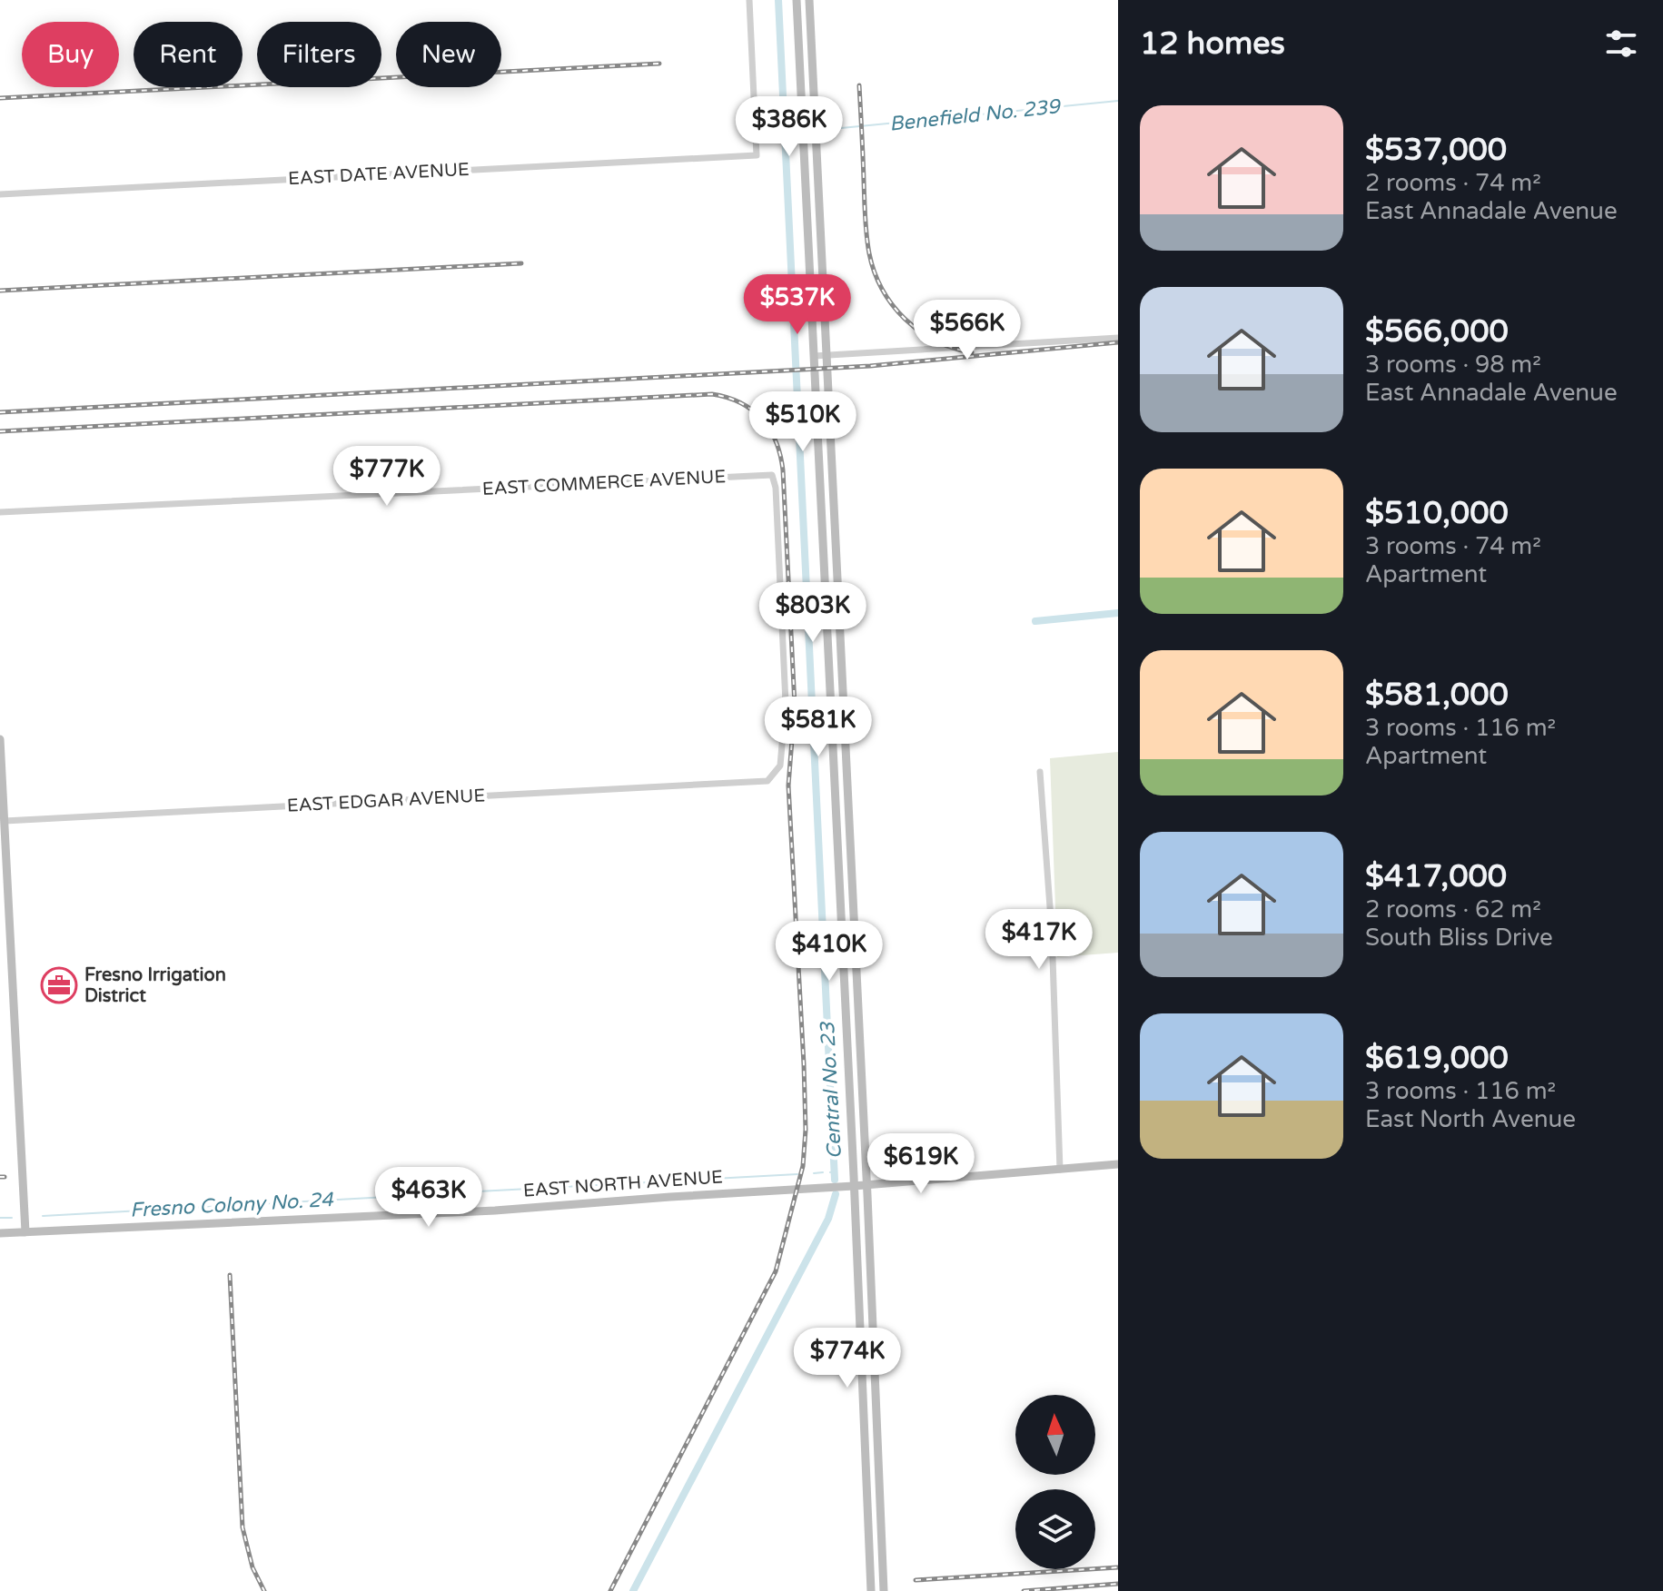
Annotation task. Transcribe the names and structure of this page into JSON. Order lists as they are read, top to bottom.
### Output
{
  "streets": {
    "main road": ["EAST NORTH AVENUE"],
    "street": ["EAST DATE AVENUE", "EAST COMMERCE AVENUE", "EAST EDGAR AVENUE"]
  },
  "crossings": [
    ["EAST COMMERCE AVENUE", "EAST EDGAR AVENUE"]
  ],
  "water": ["Benefield No. 239", "Central No. 23", "Fresno Colony No. 24"],
  "places": {
    "office": ["Fresno Irrigation District"]
  },
  "north": "top",
  "page": {
    "heading": "12 homes",
    "chip": [
      "Buy",
      "Rent",
      "Filters",
      "New"
    ],
    "list": [
      {
        "name": "$537,000",
        "note": "2 rooms · 74 m² · East Annadale Avenue"
      },
      {
        "name": "$566,000",
        "note": "3 rooms · 98 m² · East Annadale Avenue"
      },
      {
        "name": "$510,000",
        "note": "3 rooms · 74 m² · Apartment"
      },
      {
        "name": "$581,000",
        "note": "3 rooms · 116 m² · Apartment"
      },
      {
        "name": "$417,000",
        "note": "2 rooms · 62 m² · South Bliss Drive"
      },
      {
        "name": "$619,000",
        "note": "3 rooms · 116 m² · East North Avenue"
      }
    ],
    "price": [
      "$386K",
      "$537K",
      "$566K",
      "$510K",
      "$777K",
      "$803K",
      "$581K",
      "$417K",
      "$410K",
      "$619K",
      "$463K",
      "$774K"
    ]
  }
}
